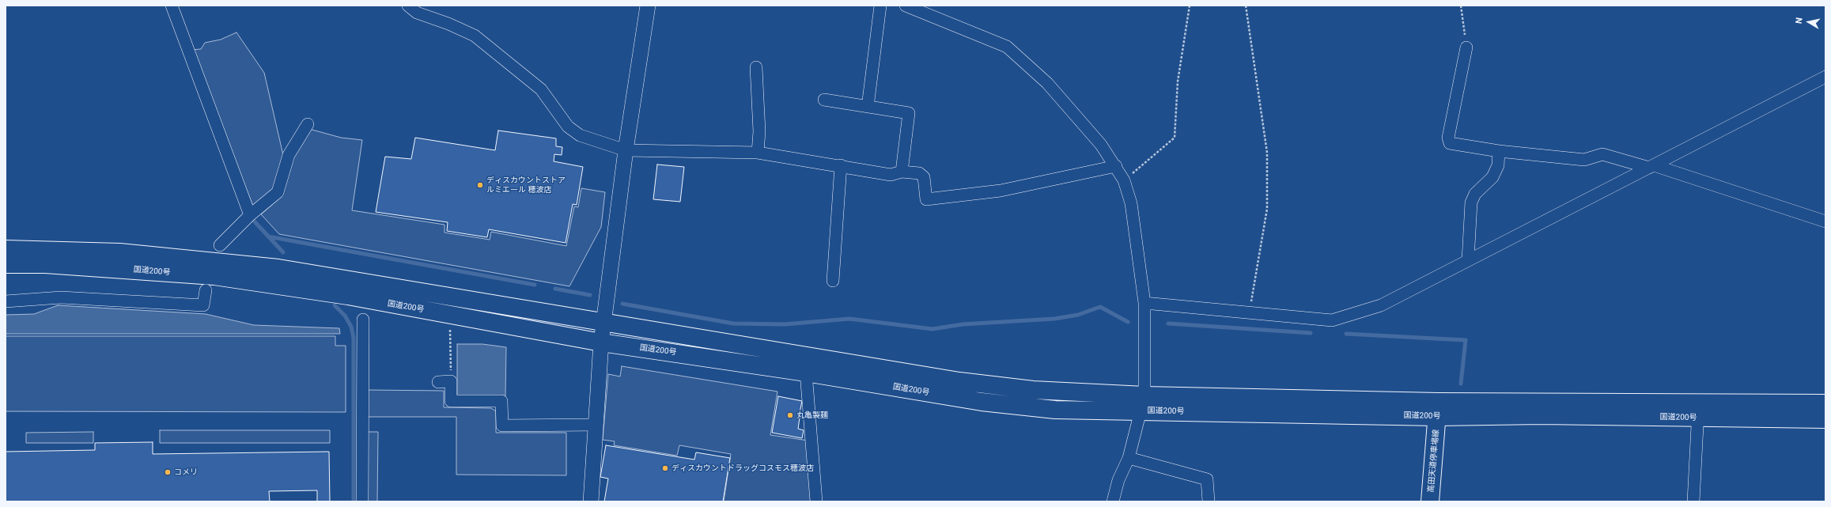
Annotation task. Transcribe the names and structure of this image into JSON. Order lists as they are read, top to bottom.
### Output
{
  "streets": {
    "main road": ["国道200号", "高田天道停車場線"]
  },
  "crossings": [
    ["国道200号", "高田天道停車場線"]
  ],
  "places": [
    "ディスカウントストア ルミエール 穂波店",
    "丸亀製麺",
    "ディスカウントドラッグコスモス穂波店",
    "コメリ"
  ],
  "north": "left"
}
